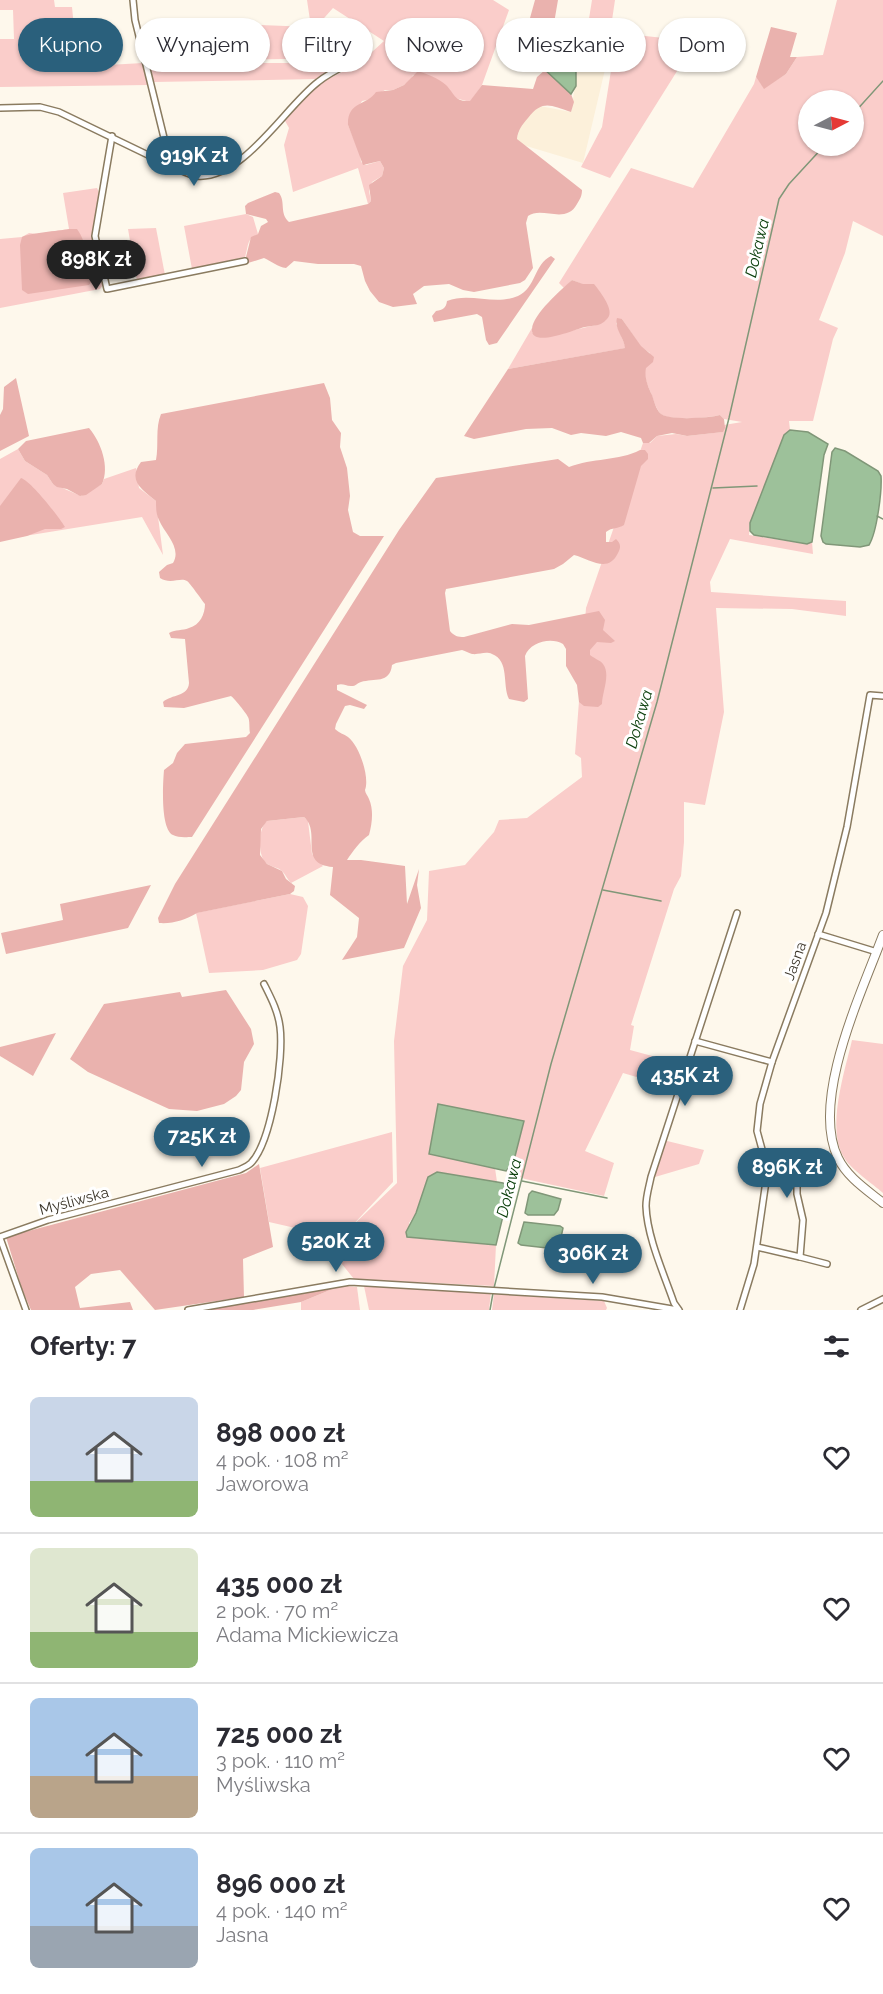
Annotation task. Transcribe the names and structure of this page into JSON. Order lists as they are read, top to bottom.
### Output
{
  "streets": {
    "street": ["Jasna", "Myśliwska"]
  },
  "water": ["Dokawa"],
  "north": "right",
  "page": {
    "chip": [
      "Kupno",
      "Wynajem",
      "Filtry",
      "Nowe",
      "Mieszkanie",
      "Dom"
    ],
    "price": [
      "919K zł",
      "898K zł",
      "435K zł",
      "725K zł",
      "896K zł",
      "520K zł",
      "306K zł"
    ],
    "heading": "Oferty: 7",
    "list": [
      {
        "name": "898 000 zł",
        "note": "4 pok. · 108 m² · Jaworowa"
      },
      {
        "name": "435 000 zł",
        "note": "2 pok. · 70 m² · Adama Mickiewicza"
      },
      {
        "name": "725 000 zł",
        "note": "3 pok. · 110 m² · Myśliwska"
      },
      {
        "name": "896 000 zł",
        "note": "4 pok. · 140 m² · Jasna"
      }
    ]
  }
}
